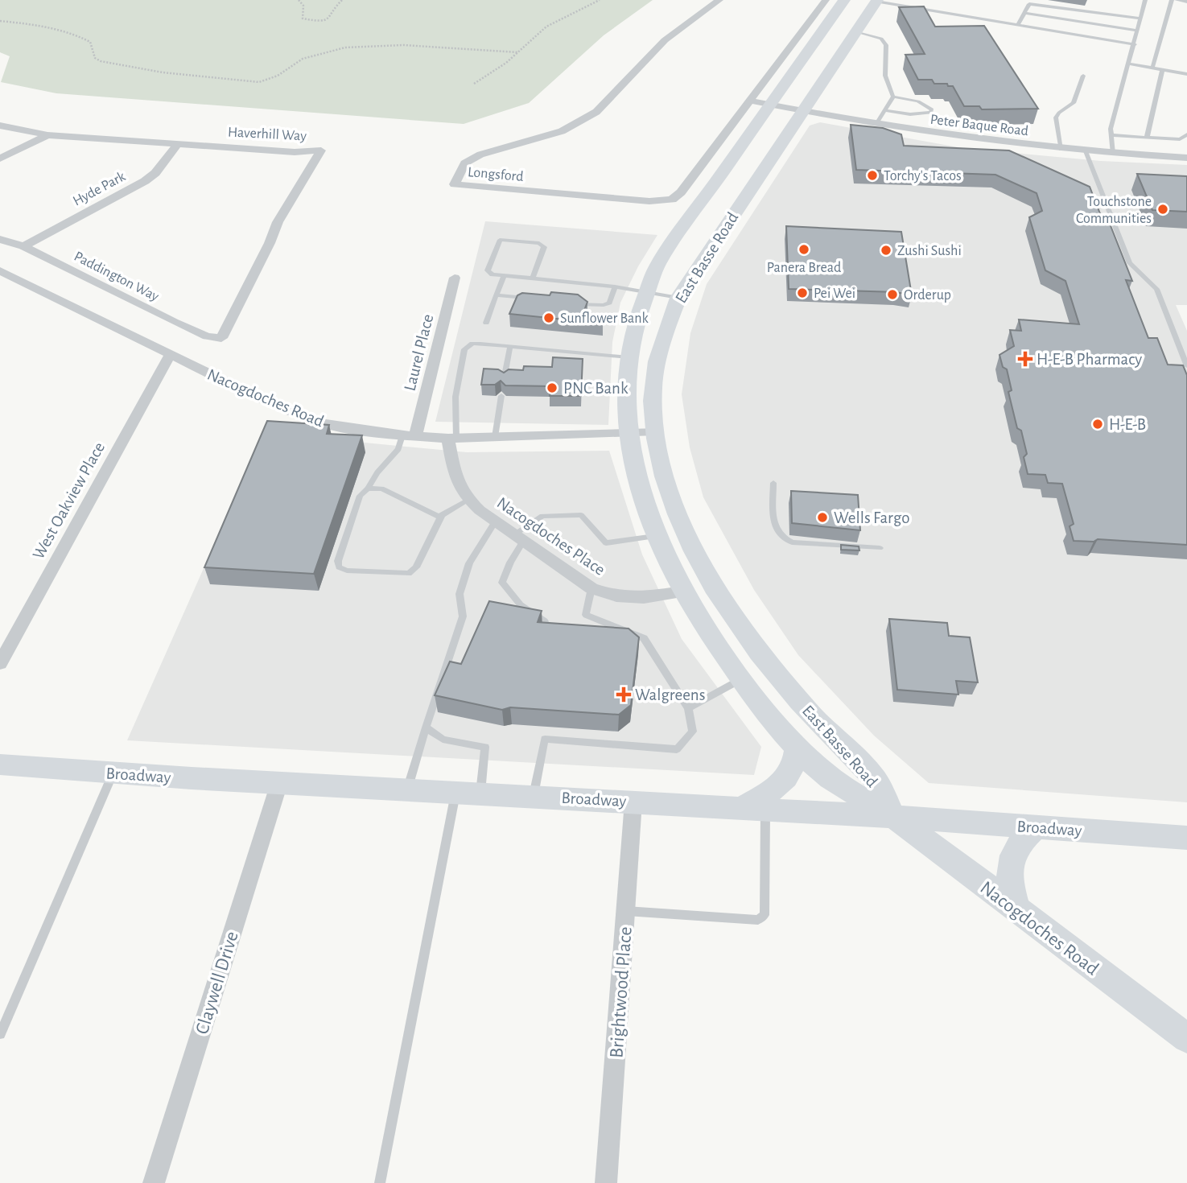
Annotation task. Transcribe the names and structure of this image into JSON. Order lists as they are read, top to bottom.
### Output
{
  "streets": {
    "main road": ["East Basse Road", "Nacogdoches Road", "Broadway"],
    "street": [
      "Peter Baque Road",
      "Haverhill Way",
      "Longsford",
      "Hyde Park",
      "Paddington Way",
      "Laurel Place",
      "West Oakview Place",
      "Nacogdoches Place",
      "Claywell Drive",
      "Brightwood Place"
    ]
  },
  "crossings": [
    ["Peter Baque Road", "East Basse Road"],
    ["Haverhill Way", "Hyde Park"],
    ["Haverhill Way", "Paddington Way"],
    ["Hyde Park", "Paddington Way"],
    ["East Basse Road", "Nacogdoches Road"],
    ["East Basse Road", "Nacogdoches Place"],
    ["East Basse Road", "Broadway"],
    ["Laurel Place", "Nacogdoches Road"],
    ["Nacogdoches Road", "West Oakview Place"],
    ["Nacogdoches Road", "Nacogdoches Place"],
    ["Nacogdoches Road", "Broadway"],
    ["Broadway", "Claywell Drive"],
    ["Broadway", "Brightwood Place"]
  ],
  "places": {
    "other": [
      "Torchy's Tacos",
      "Touchstone Communities",
      "Panera Bread",
      "Zushi Sushi",
      "Pei Wei",
      "Orderup",
      "Sunflower Bank",
      "PNC Bank",
      "H-E-B",
      "Wells Fargo"
    ],
    "health": ["H-E-B Pharmacy", "Walgreens"]
  }
}
